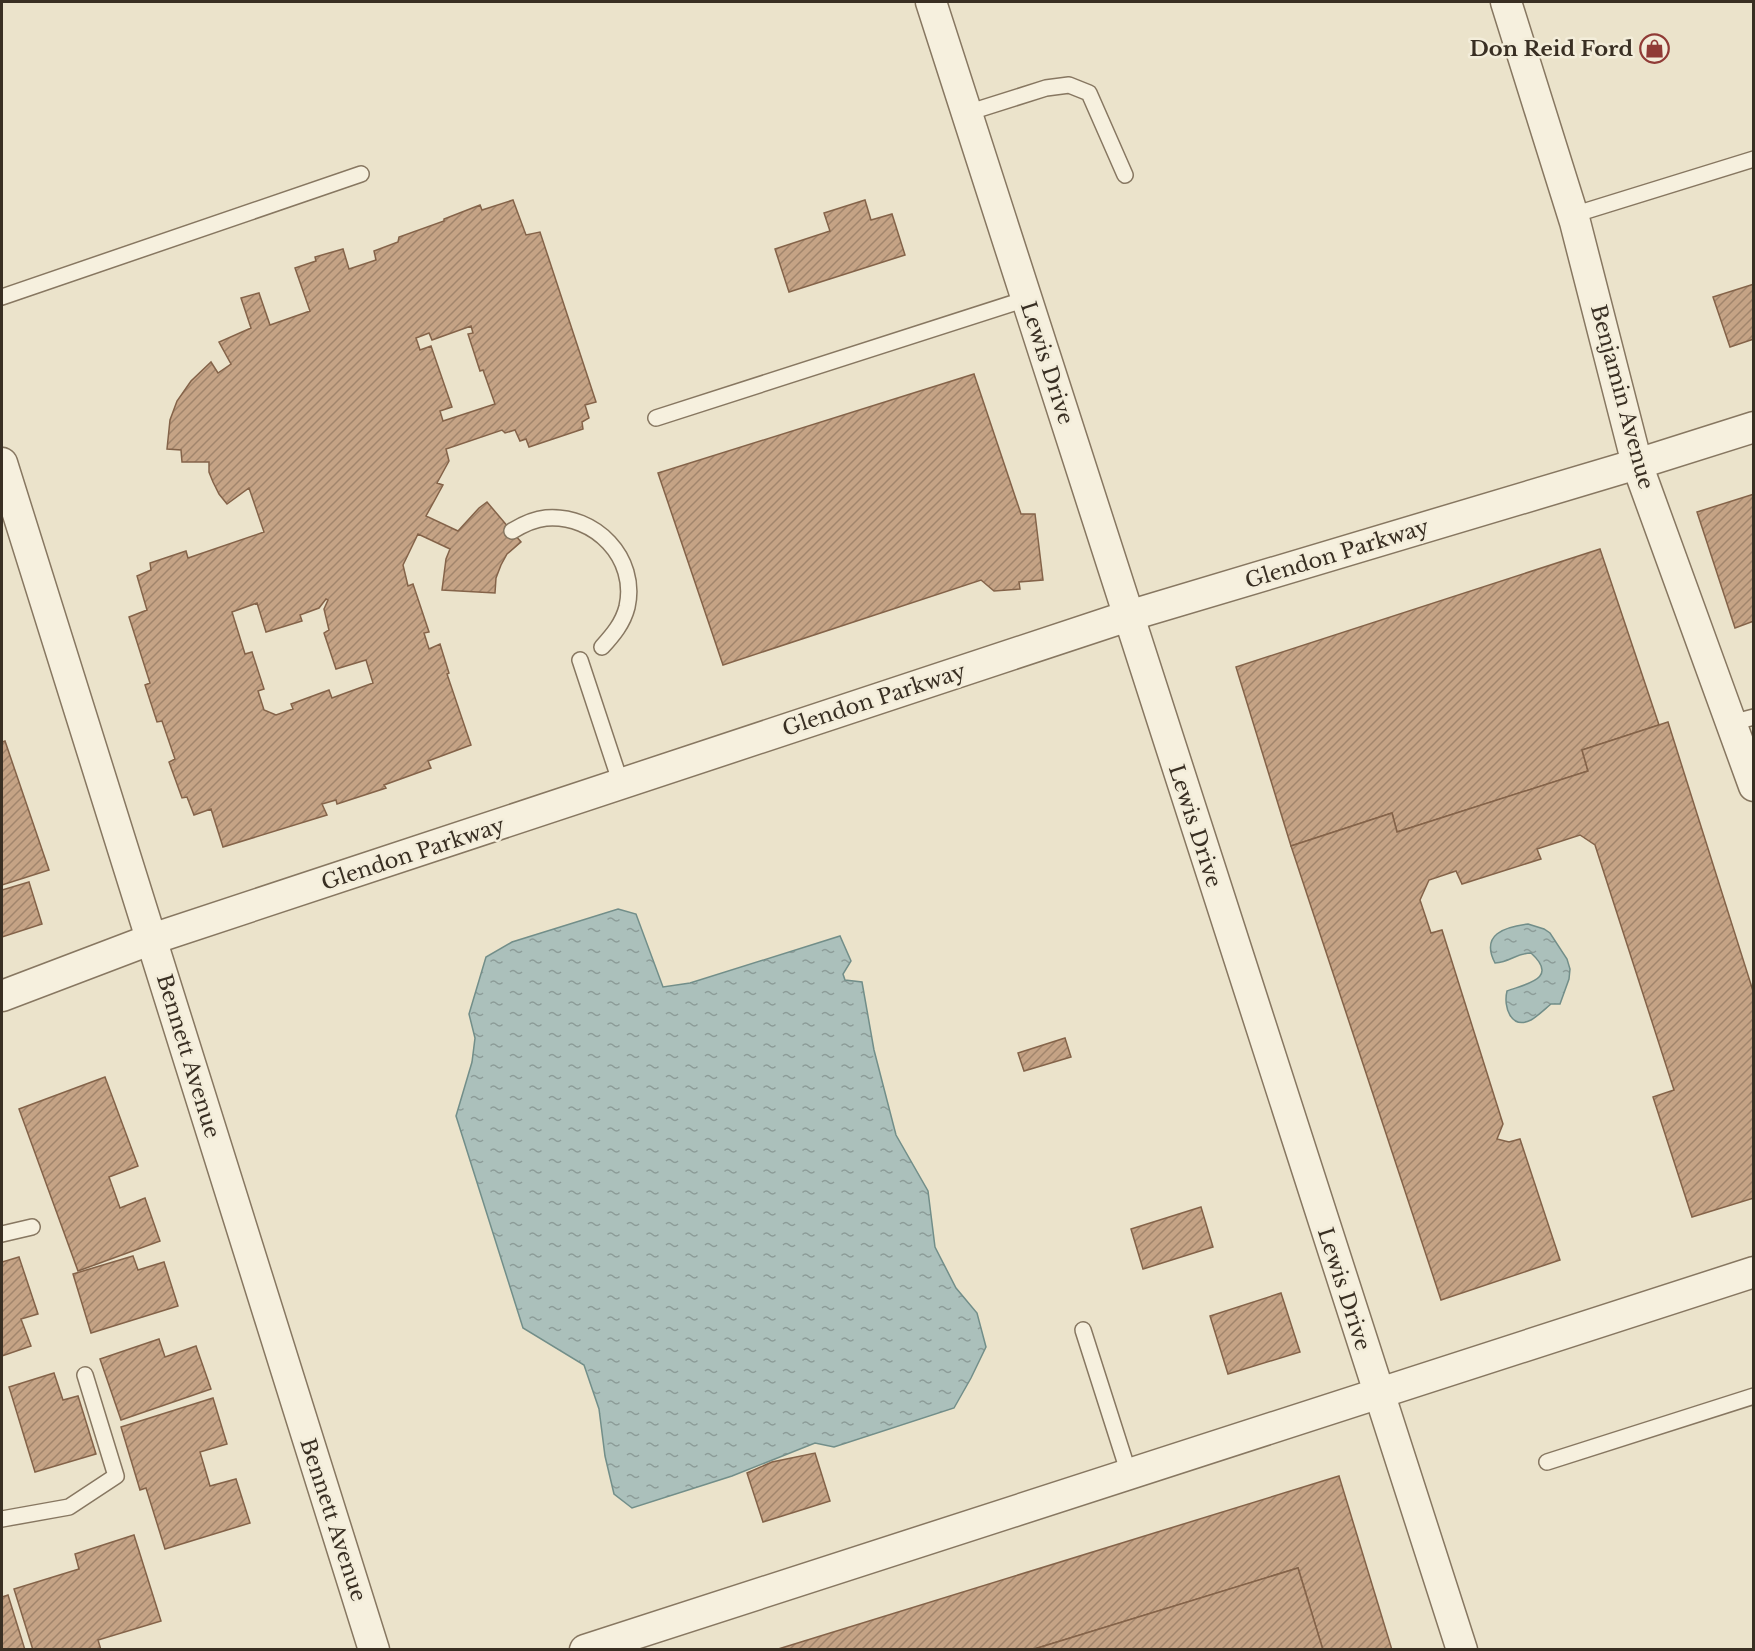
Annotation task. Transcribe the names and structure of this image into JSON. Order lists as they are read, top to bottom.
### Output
{
  "streets": {
    "street": [
      "Lewis Drive",
      "Benjamin Avenue",
      "Glendon Parkway",
      "Bennett Avenue"
    ]
  },
  "crossings": [
    ["Lewis Drive", "Glendon Parkway"],
    ["Benjamin Avenue", "Glendon Parkway"],
    ["Glendon Parkway", "Bennett Avenue"]
  ],
  "places": {
    "shop": ["Don Reid Ford"]
  }
}
